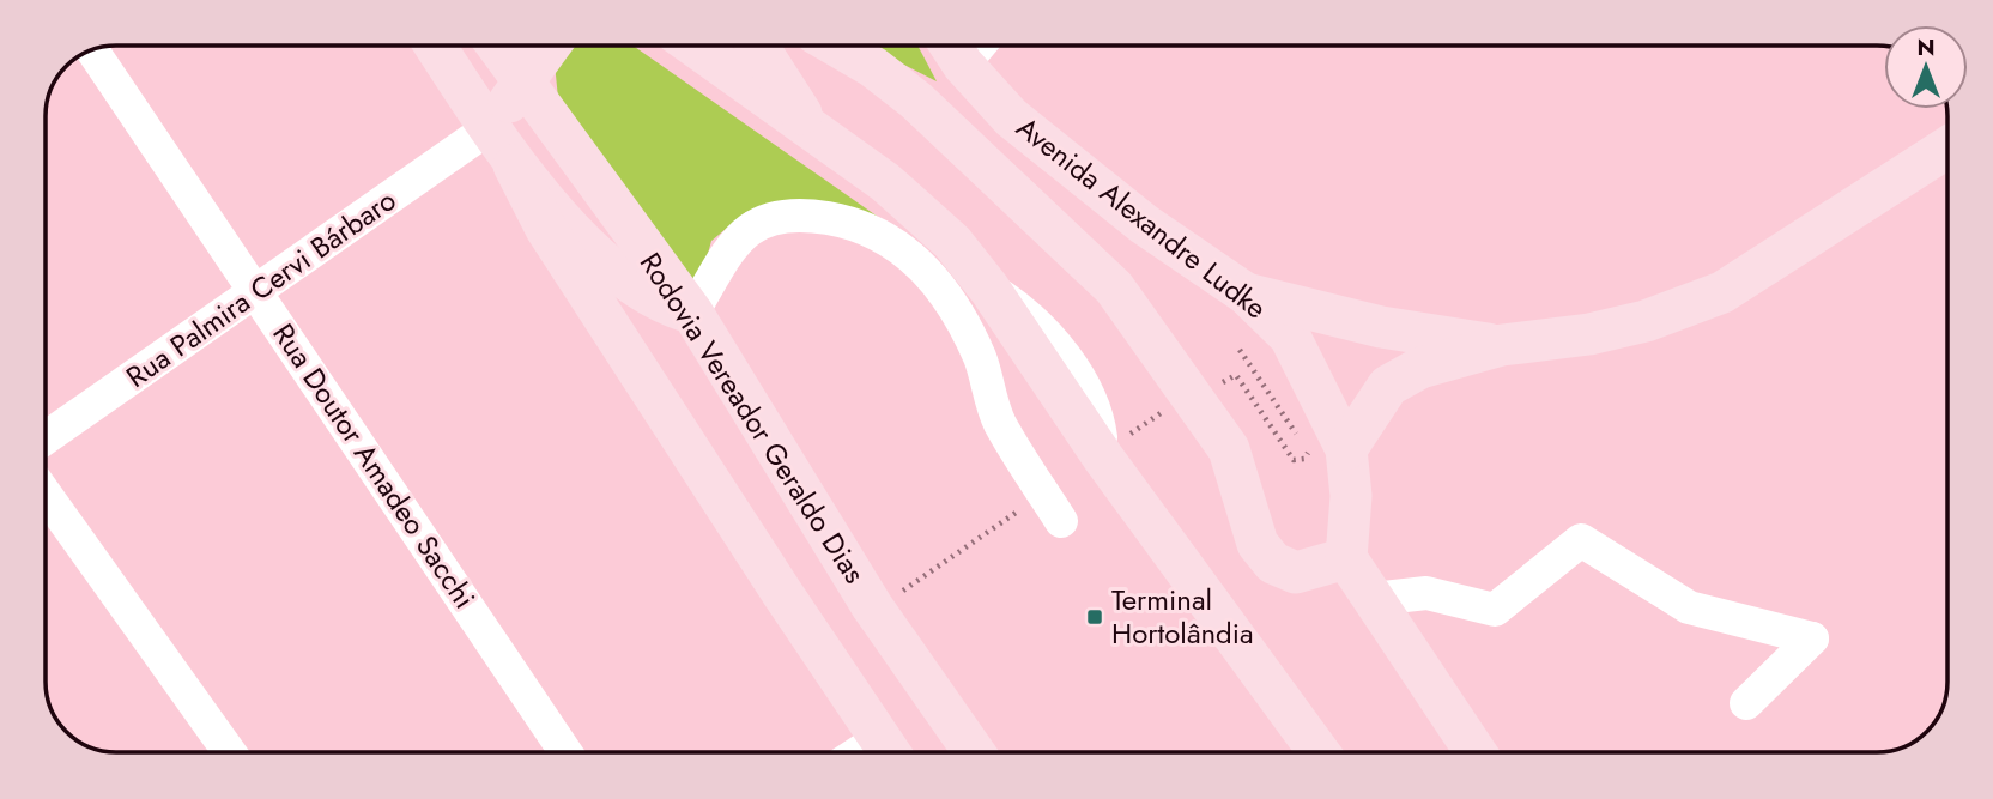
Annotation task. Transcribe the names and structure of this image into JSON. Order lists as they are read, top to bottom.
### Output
{
  "streets": {
    "main road": ["Avenida Alexandre Ludke", "Rodovia Vereador Geraldo Dias"],
    "street": ["Rua Palmira Cervi Bárbaro", "Rua Doutor Amadeo Sacchi"]
  },
  "crossings": [
    ["Rua Palmira Cervi Bárbaro", "Rua Doutor Amadeo Sacchi"]
  ],
  "places": {
    "transit": ["Terminal Hortolândia"]
  },
  "north": "top"
}
